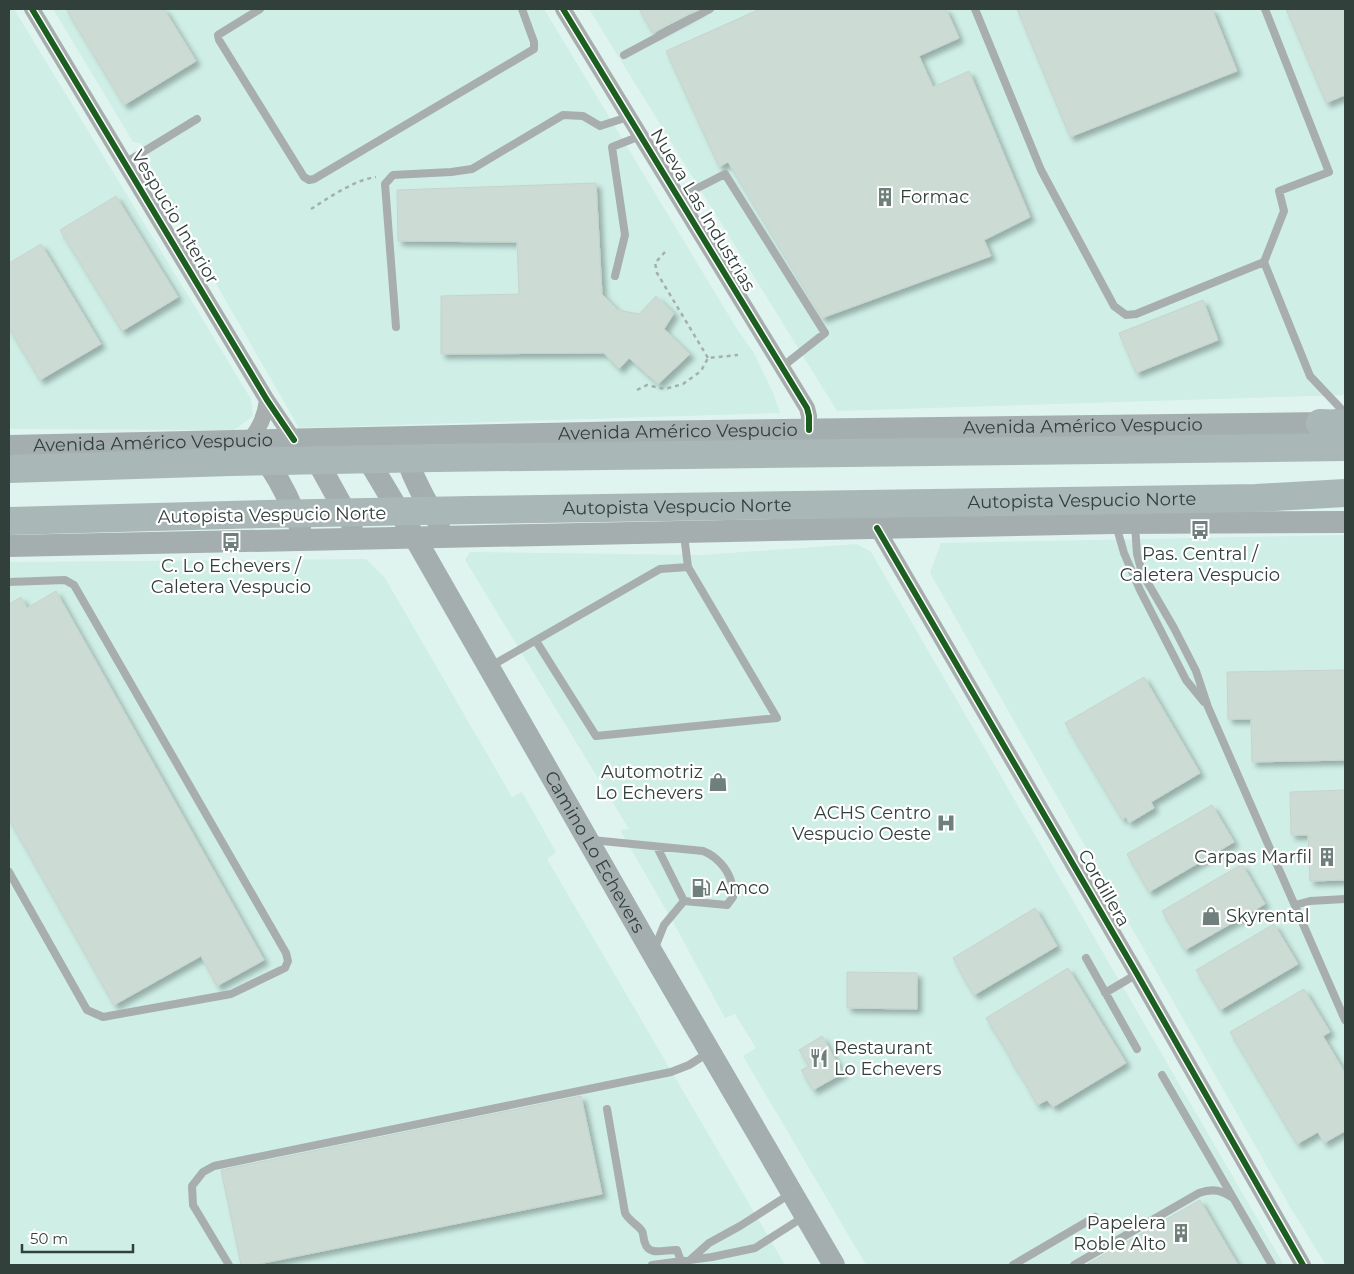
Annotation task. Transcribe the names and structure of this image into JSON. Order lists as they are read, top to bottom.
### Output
{
  "streets": {
    "highway": ["Autopista Vespucio Norte"],
    "main road": ["Avenida Américo Vespucio", "Camino Lo Echevers"],
    "street": ["Nueva Las Industrias", "Vespucio Interior", "Cordillera"]
  },
  "crossings": [
    ["Nueva Las Industrias", "Avenida Américo Vespucio"],
    ["Vespucio Interior", "Avenida Américo Vespucio"],
    ["Avenida Américo Vespucio", "Camino Lo Echevers"]
  ],
  "places": {
    "building": ["Formac", "Carpas Marfil", "Papelera Roble Alto"],
    "bus stop": ["Pas. Central / Caletera Vespucio", "C. Lo Echevers / Caletera Vespucio"],
    "shop": ["Automotriz Lo Echevers", "Skyrental"],
    "hospital": ["ACHS Centro Vespucio Oeste"],
    "fuel station": ["Amco"],
    "restaurant": ["Restaurant Lo Echevers"]
  },
  "scale_bar": "50 m"
}
